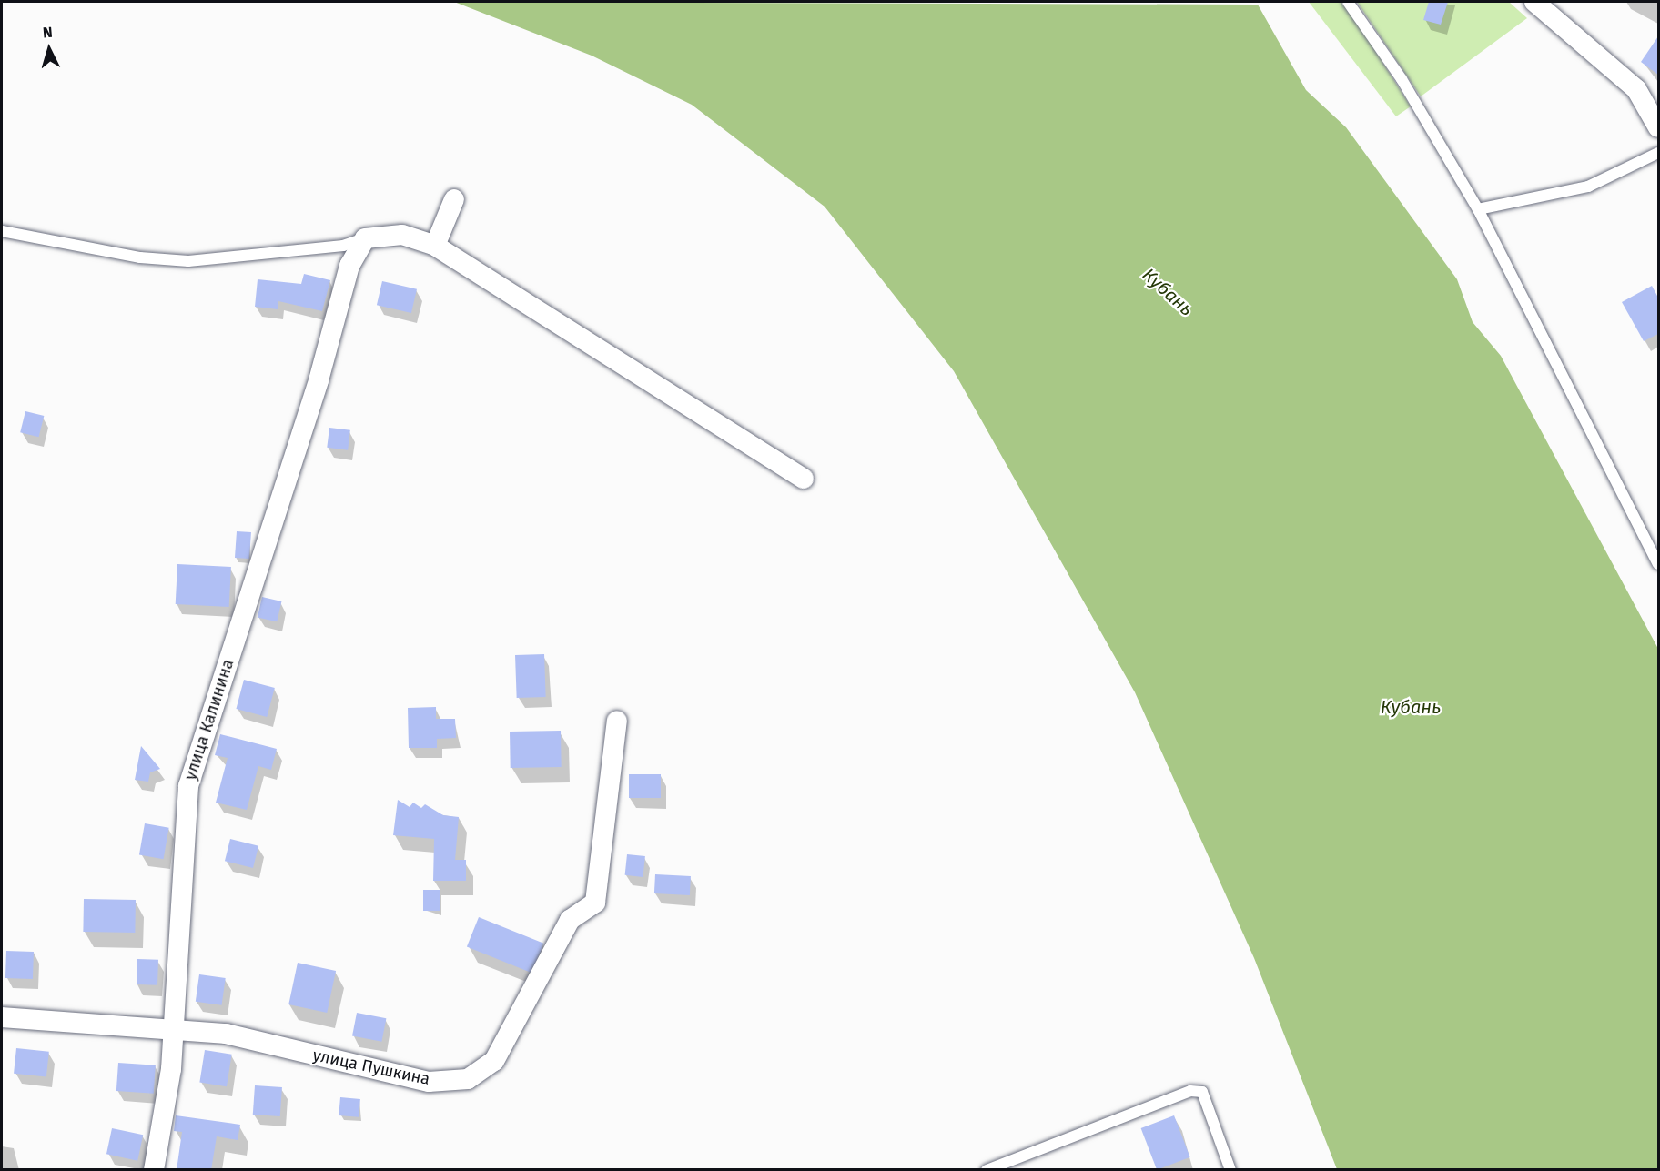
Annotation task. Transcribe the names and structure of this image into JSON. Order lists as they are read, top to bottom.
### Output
{
  "streets": {
    "street": ["улица Калинина", "улица Пушкина"]
  },
  "crossings": [
    ["улица Калинина", "улица Пушкина"]
  ],
  "water": ["Кубань"],
  "north": "top"
}
